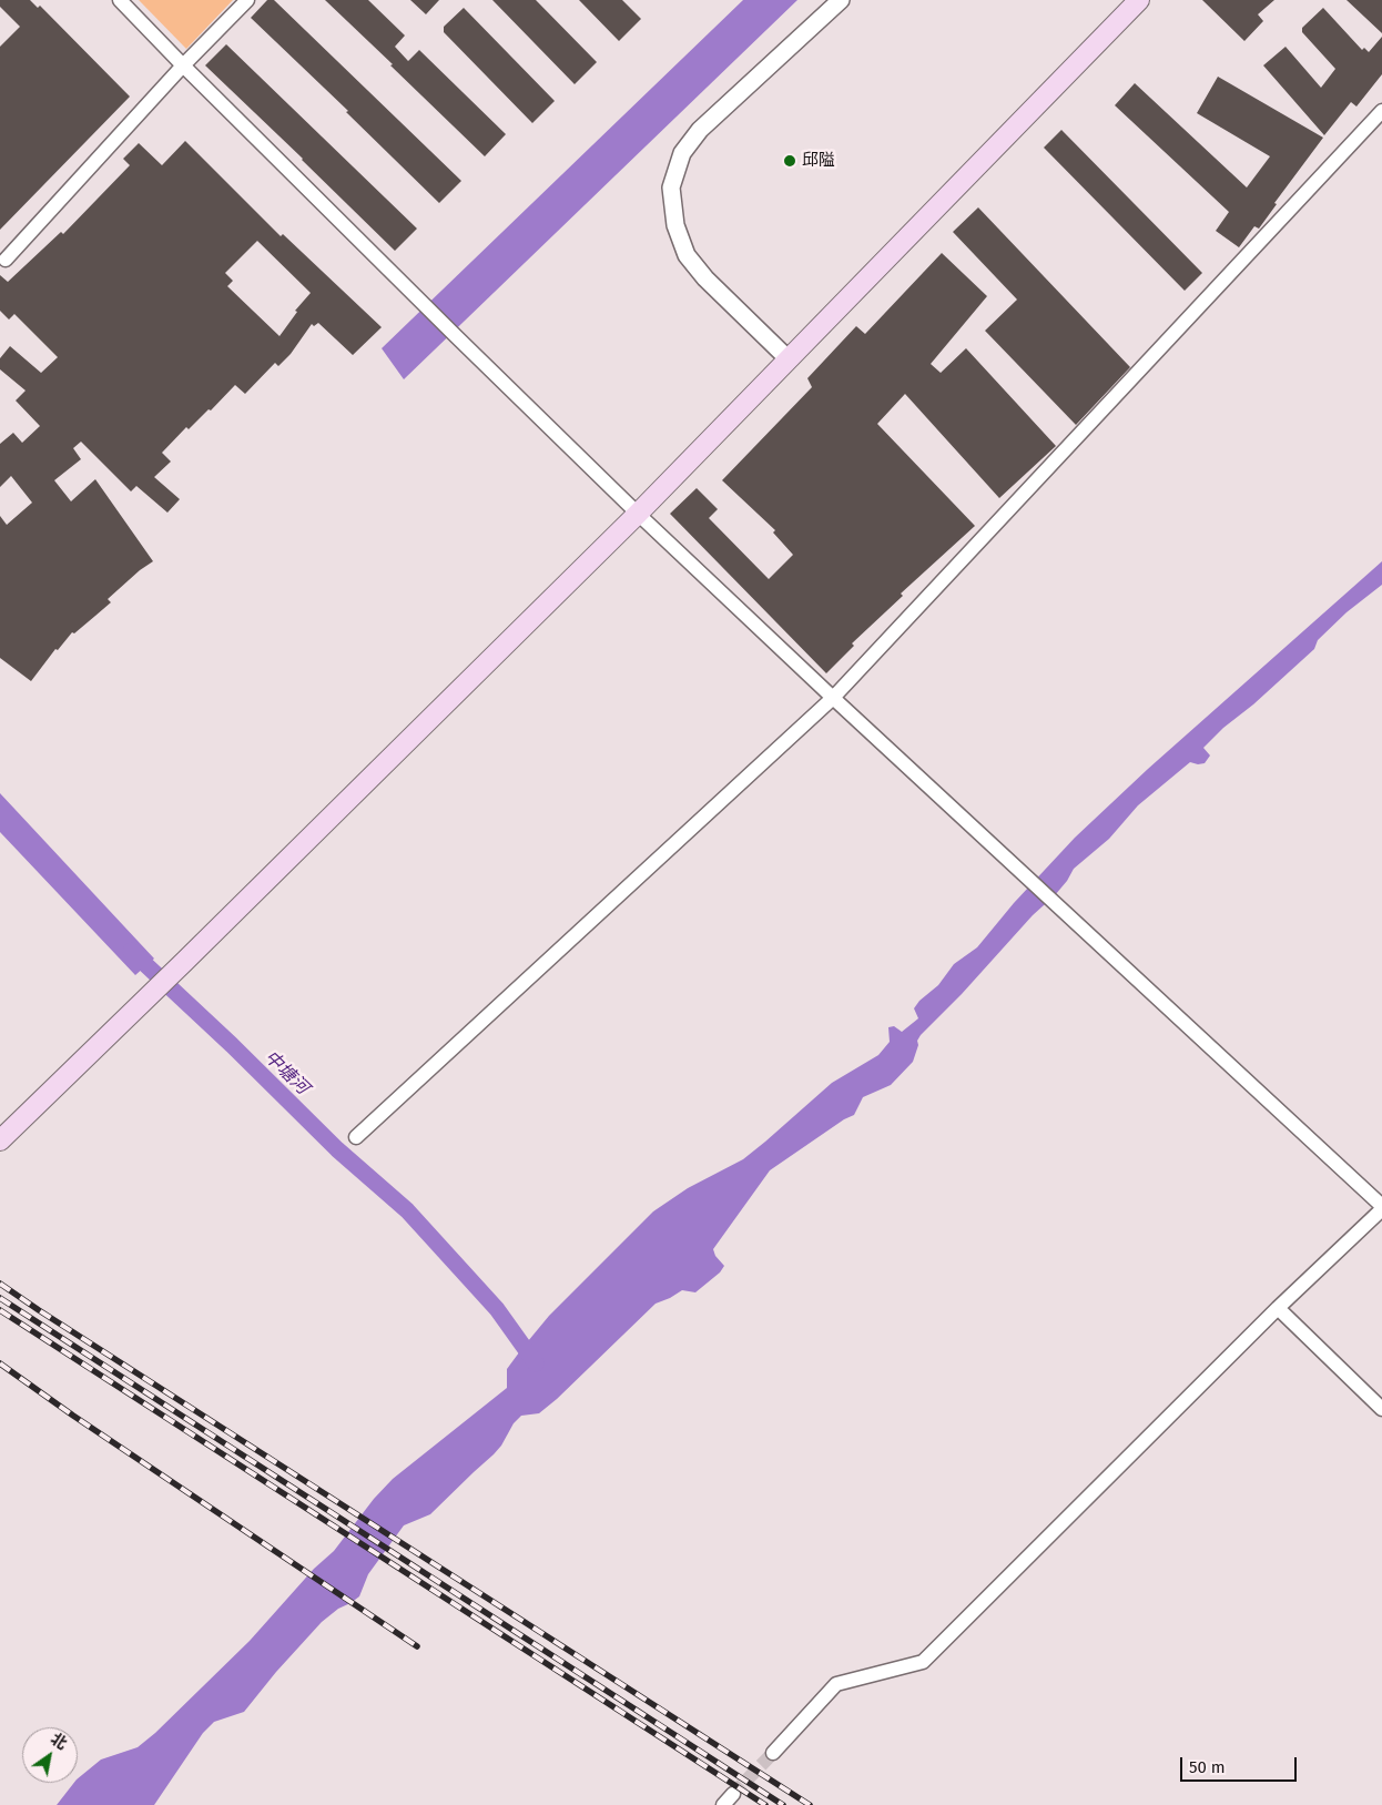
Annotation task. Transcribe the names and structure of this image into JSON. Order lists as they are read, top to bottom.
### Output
{
  "water": ["中塘河"],
  "places": ["邱隘"],
  "scale_bar": "50 m",
  "north": "top right"
}
